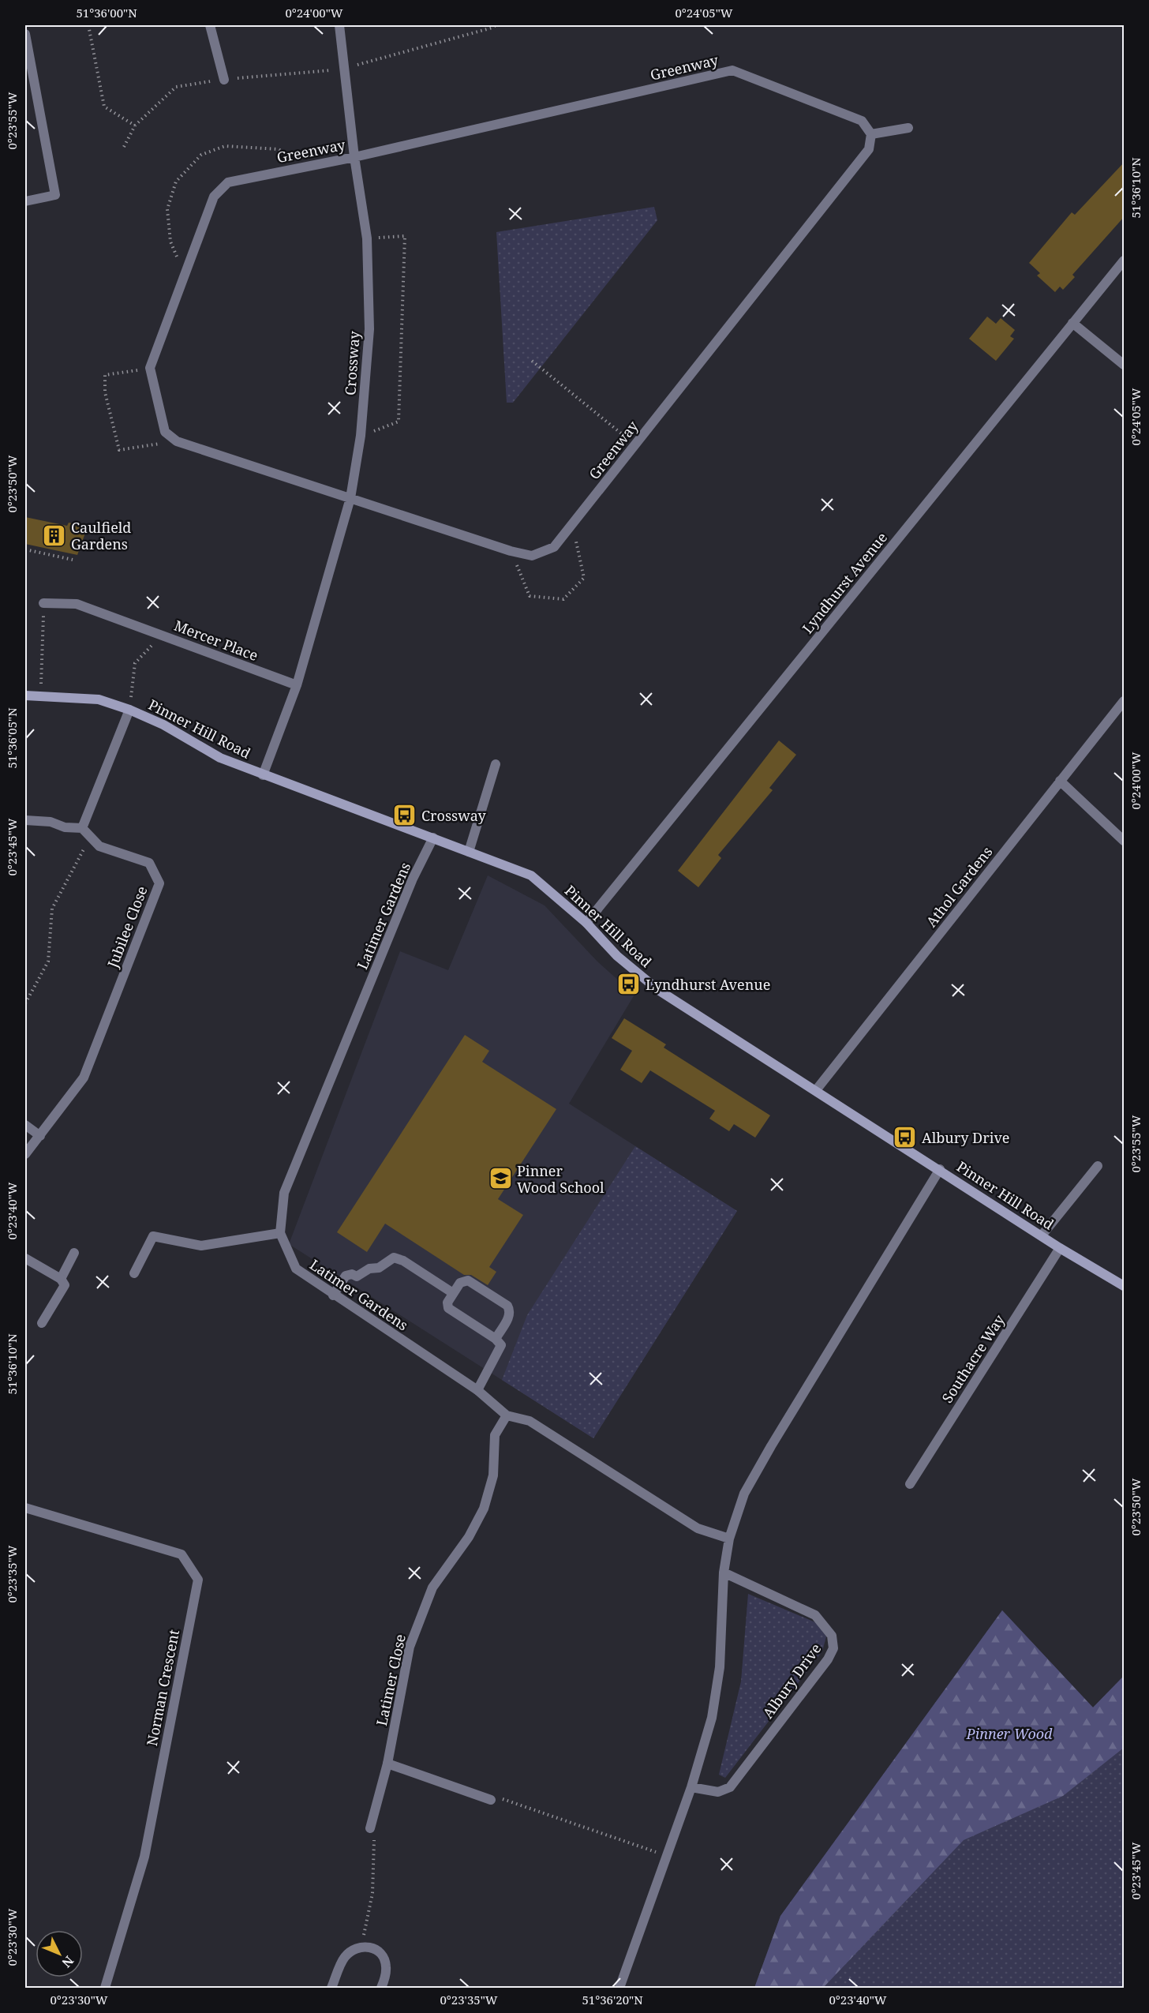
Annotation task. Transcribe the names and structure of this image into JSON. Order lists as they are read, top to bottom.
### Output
{
  "streets": {
    "street": [
      "Greenway",
      "Crossway",
      "Lyndhurst Avenue",
      "Mercer Place",
      "Pinner Hill Road",
      "Athol Gardens",
      "Latimer Gardens",
      "Jubilee Close",
      "Southacre Way",
      "Latimer Close",
      "Albury Drive",
      "Norman Crescent"
    ]
  },
  "crossings": [
    ["Greenway", "Crossway"],
    ["Crossway", "Mercer Place"],
    ["Crossway", "Pinner Hill Road"],
    ["Lyndhurst Avenue", "Pinner Hill Road"],
    ["Pinner Hill Road", "Athol Gardens"],
    ["Pinner Hill Road", "Latimer Gardens"],
    ["Pinner Hill Road", "Southacre Way"],
    ["Latimer Gardens", "Latimer Close"]
  ],
  "parks": ["Pinner Wood"],
  "places": {
    "building": ["Caulfield Gardens"],
    "bus stop": ["Crossway", "Lyndhurst Avenue", "Albury Drive"],
    "school or university": ["Pinner Wood School"]
  },
  "north": "bottom right",
  "coordinates": [
    "51°36'00\"N",
    "0°24'00\"W",
    "0°24'05\"W",
    "0°23'55\"W",
    "51°36'10\"N",
    "0°23'50\"W",
    "51°36'05\"N",
    "0°23'45\"W",
    "0°23'40\"W",
    "0°23'35\"W",
    "0°23'30\"W",
    "51°36'20\"N"
  ]
}
